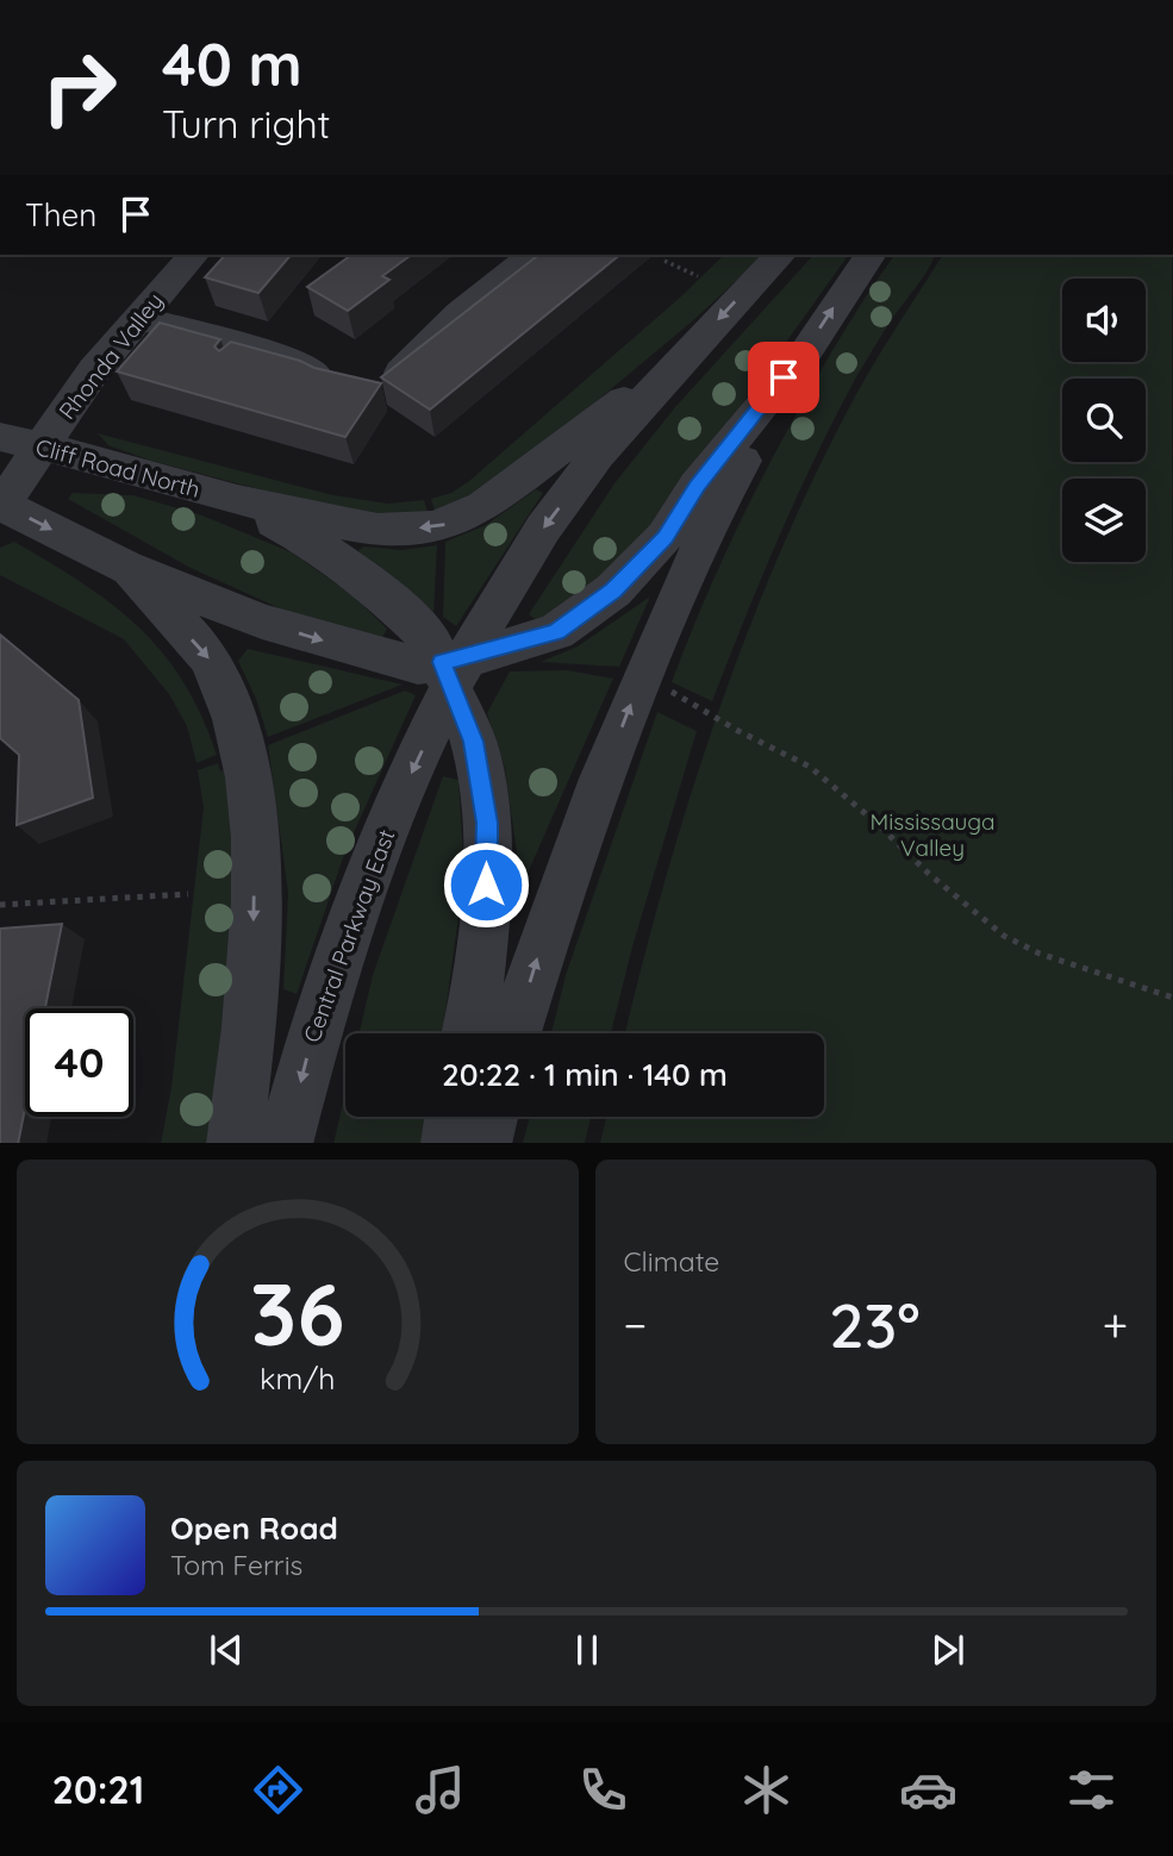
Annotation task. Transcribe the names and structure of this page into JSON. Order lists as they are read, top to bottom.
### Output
{
  "streets": {
    "street": ["Rhonda Valley", "Cliff Road North", "Central Parkway East"]
  },
  "crossings": [
    ["Rhonda Valley", "Cliff Road North"]
  ],
  "parks": ["Mississauga Valley"],
  "page": {
    "turn": ["40 m", "Turn right"],
    "then": "Then",
    "limit": "40",
    "trip": "20:22 · 1 min · 140 m",
    "tile": "Climate",
    "heat": ["−", "23°", "+"],
    "song": ["Open Road", "Tom Ferris"],
    "tabs": "20:21",
    "gauge": ["36", "km/h"]
  }
}
